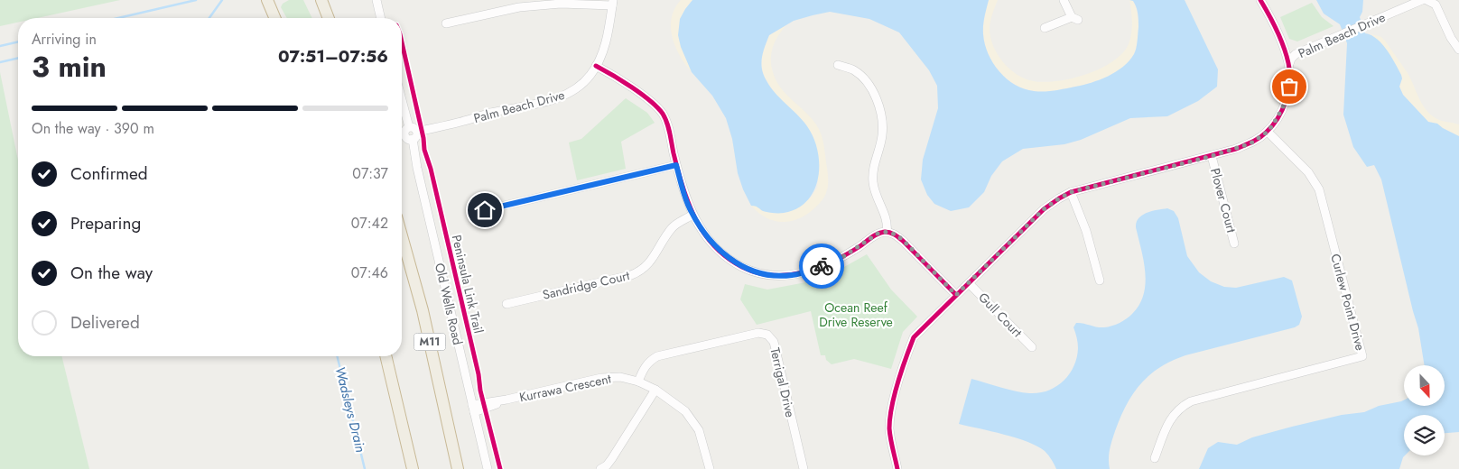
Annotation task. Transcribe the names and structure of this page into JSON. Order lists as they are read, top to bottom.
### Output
{
  "streets": {
    "highway": ["M11"],
    "street": [
      "Palm Beach Drive",
      "Plover Court",
      "Sandridge Court",
      "Curlew Point Drive",
      "Old Wells Road",
      "Gull Court",
      "Terrigal Drive",
      "Kurrawa Crescent"
    ],
    "cycle path": ["Peninsula Link Trail"]
  },
  "crossings": [
    ["Palm Beach Drive", "Old Wells Road"],
    ["Old Wells Road", "Kurrawa Crescent"],
    ["Terrigal Drive", "Kurrawa Crescent"]
  ],
  "water": ["Wadsleys Drain"],
  "parks": ["Ocean Reef Drive Reserve"],
  "north": "bottom",
  "page": {
    "heading": ["3 min", "Arriving in", "07:51–07:56"],
    "bar": "On the way · 390 m",
    "list": [
      ["Confirmed", "07:37"],
      ["Preparing", "07:42"],
      ["On the way", "07:46"],
      "Delivered"
    ]
  }
}
